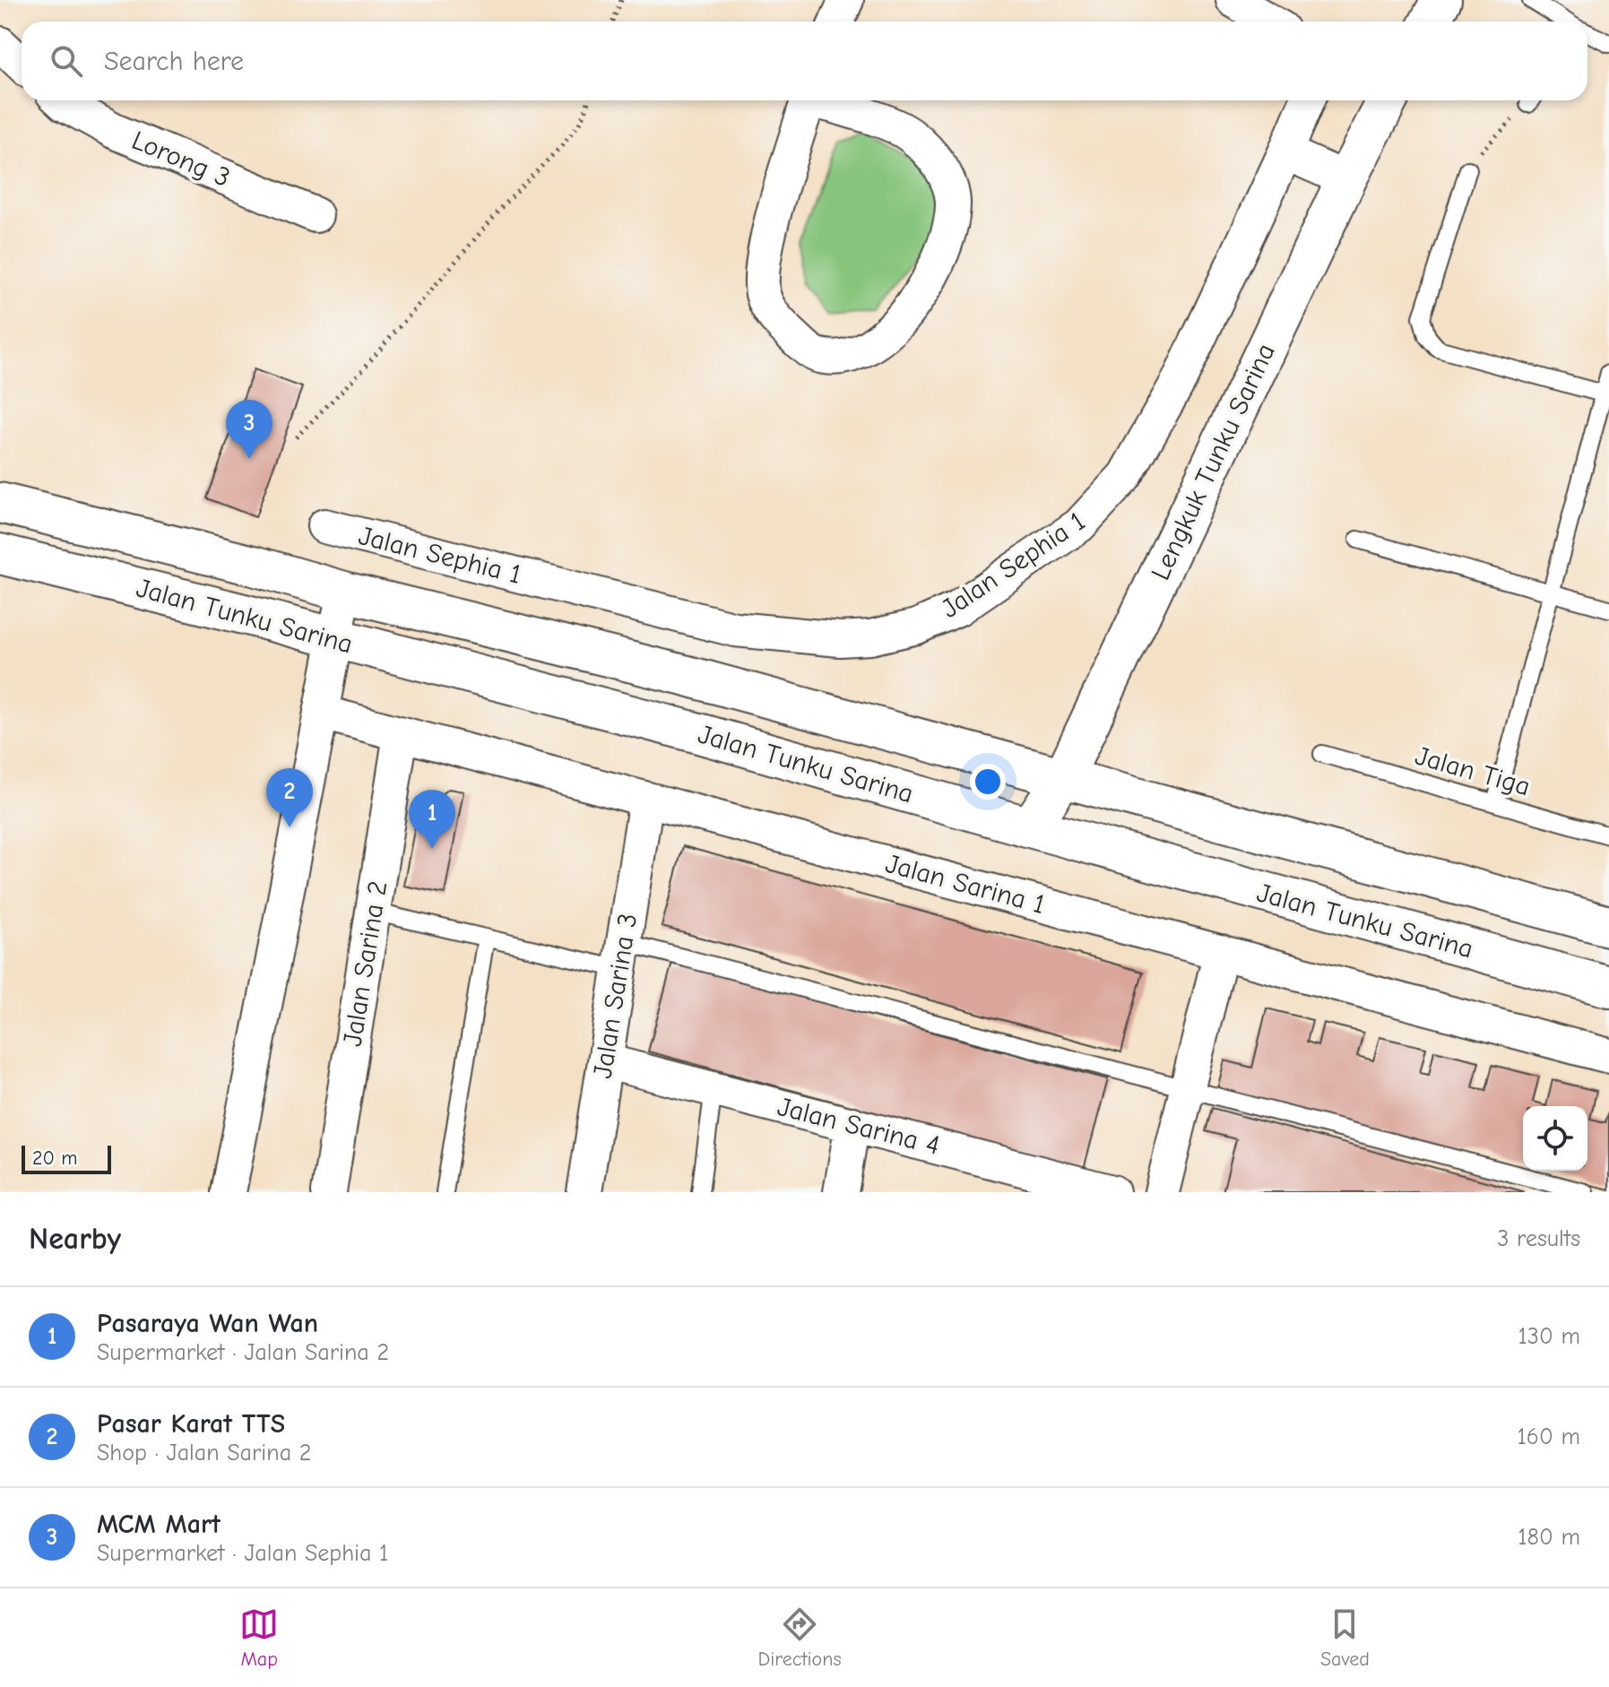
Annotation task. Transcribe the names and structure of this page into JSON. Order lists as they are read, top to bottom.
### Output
{
  "streets": {
    "street": [
      "Lorong 3",
      "Lengkuk Tunku Sarina",
      "Jalan Sephia 1",
      "Jalan Tunku Sarina",
      "Jalan Sarina 1",
      "Jalan Sarina 2",
      "Jalan Sarina 3",
      "Jalan Sarina 4"
    ],
    "lane": ["Jalan Tiga"]
  },
  "crossings": [
    ["Lengkuk Tunku Sarina", "Jalan Tunku Sarina"],
    ["Jalan Sarina 1", "Jalan Sarina 2"],
    ["Jalan Sarina 1", "Jalan Sarina 3"],
    ["Jalan Sarina 3", "Jalan Sarina 4"]
  ],
  "scale_bar": "20 m",
  "page": {
    "search": "Search here",
    "pins": ["3", "2", "1"],
    "scale": "20 m",
    "heading": ["Nearby", "3 results"],
    "list": [
      {
        "mark": "1",
        "name": "Pasaraya Wan Wan",
        "note": "Supermarket · Jalan Sarina 2",
        "value": "130 m"
      },
      {
        "mark": "2",
        "name": "Pasar Karat TTS",
        "note": "Shop · Jalan Sarina 2",
        "value": "160 m"
      },
      {
        "mark": "3",
        "name": "MCM Mart",
        "note": "Supermarket · Jalan Sephia 1",
        "value": "180 m"
      }
    ],
    "nav": ["Map", "Directions", "Saved"]
  }
}
